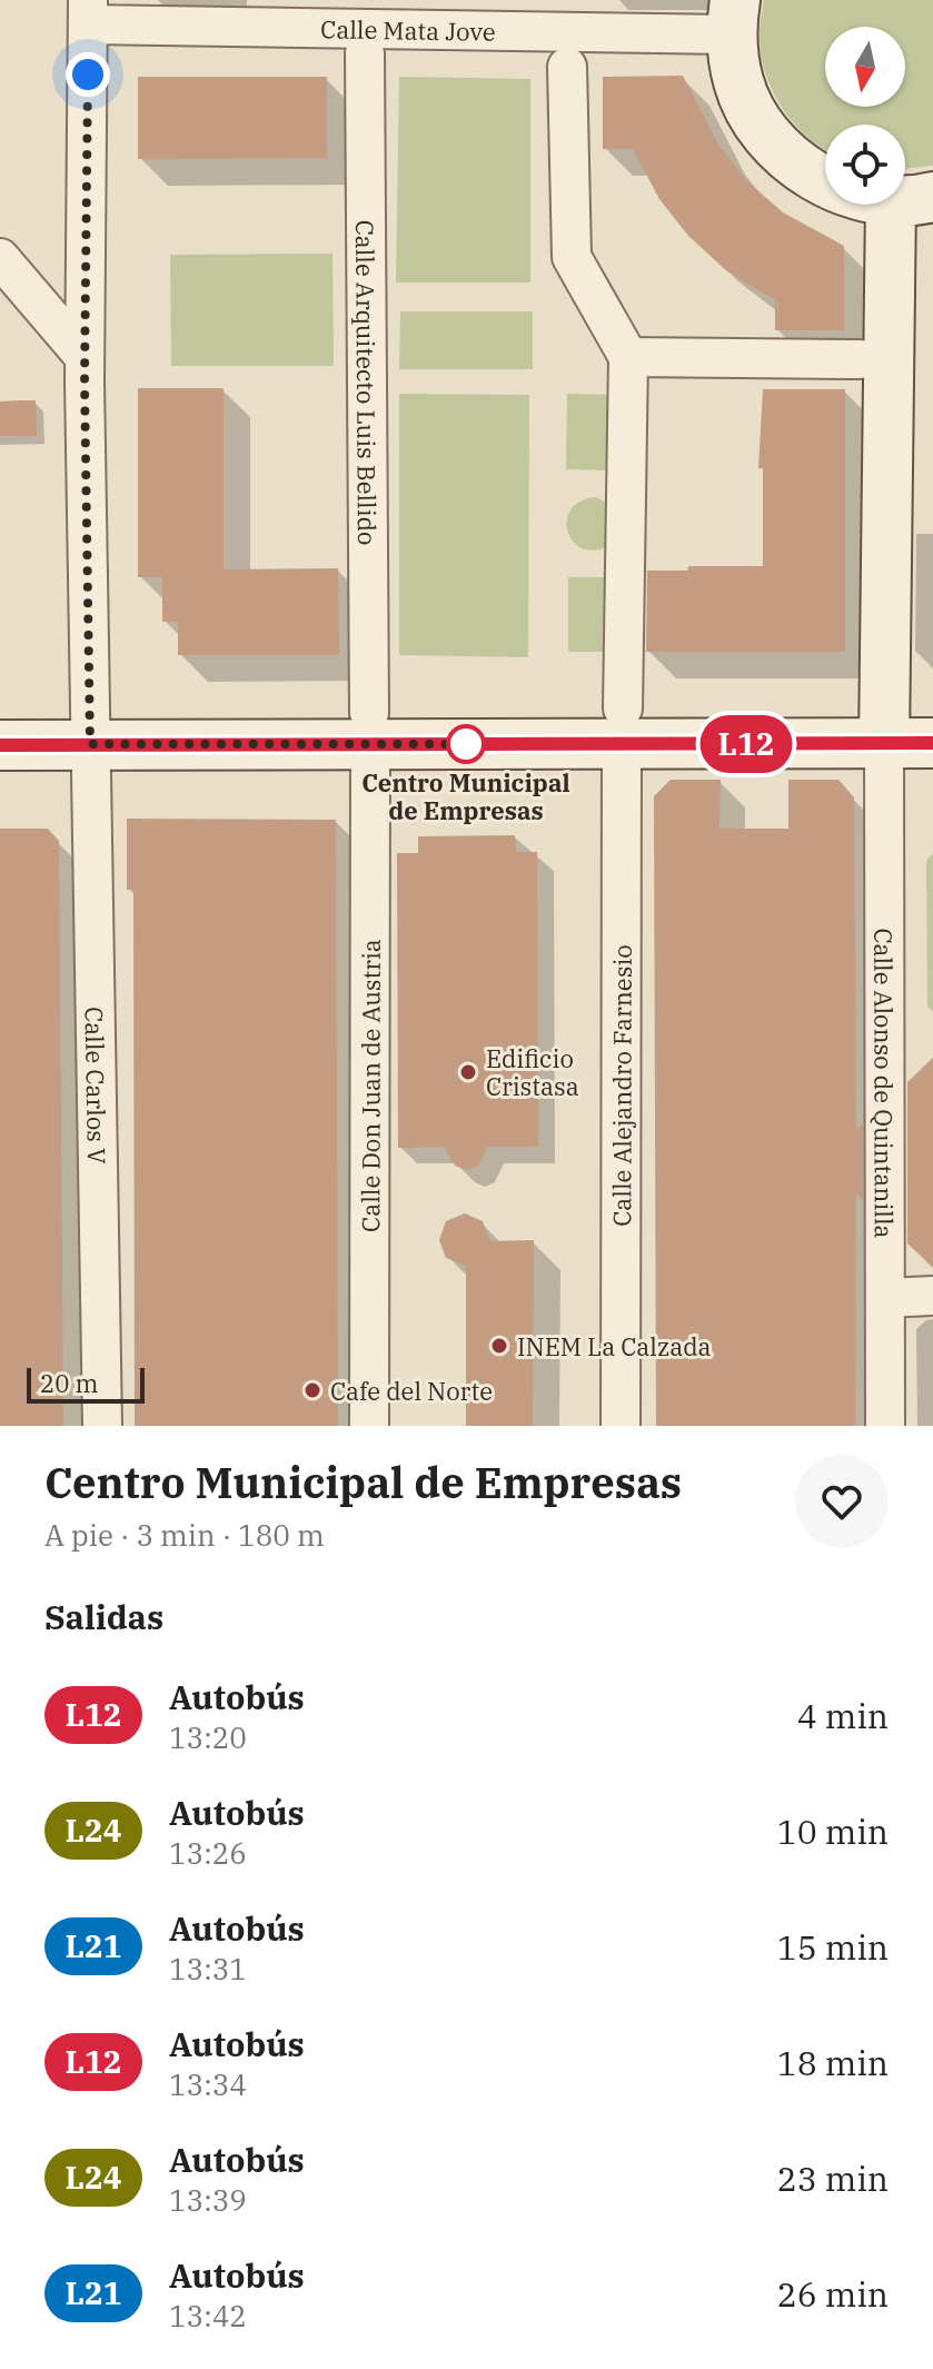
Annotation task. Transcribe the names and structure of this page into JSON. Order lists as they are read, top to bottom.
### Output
{
  "streets": {
    "street": [
      "Calle Mata Jove",
      "Calle Arquitecto Luis Bellido",
      "Calle Don Juan de Austria",
      "Calle Alejandro Farnesio",
      "Calle Alonso de Quintanilla",
      "Calle Carlos V"
    ]
  },
  "crossings": [
    ["Calle Mata Jove", "Calle Carlos V"],
    ["Calle Arquitecto Luis Bellido", "Calle Don Juan de Austria"]
  ],
  "places": [
    "Centro Municipal de Empresas",
    "Edificio Cristasa",
    "INEM La Calzada",
    "Cafe del Norte"
  ],
  "lines": ["bus line L12"],
  "scale_bar": "20 m",
  "north": "bottom",
  "page": {
    "on_map": "L12",
    "scale": "20 m",
    "heading": [
      ["Centro Municipal de Empresas", "A pie · 3 min · 180 m"],
      "Salidas"
    ],
    "list": [
      {
        "mark": "L12",
        "name": "Autobús",
        "note": "13:20",
        "value": "4 min"
      },
      {
        "mark": "L24",
        "name": "Autobús",
        "note": "13:26",
        "value": "10 min"
      },
      {
        "mark": "L21",
        "name": "Autobús",
        "note": "13:31",
        "value": "15 min"
      },
      {
        "mark": "L12",
        "name": "Autobús",
        "note": "13:34",
        "value": "18 min"
      },
      {
        "mark": "L24",
        "name": "Autobús",
        "note": "13:39",
        "value": "23 min"
      },
      {
        "mark": "L21",
        "name": "Autobús",
        "note": "13:42",
        "value": "26 min"
      }
    ]
  }
}
